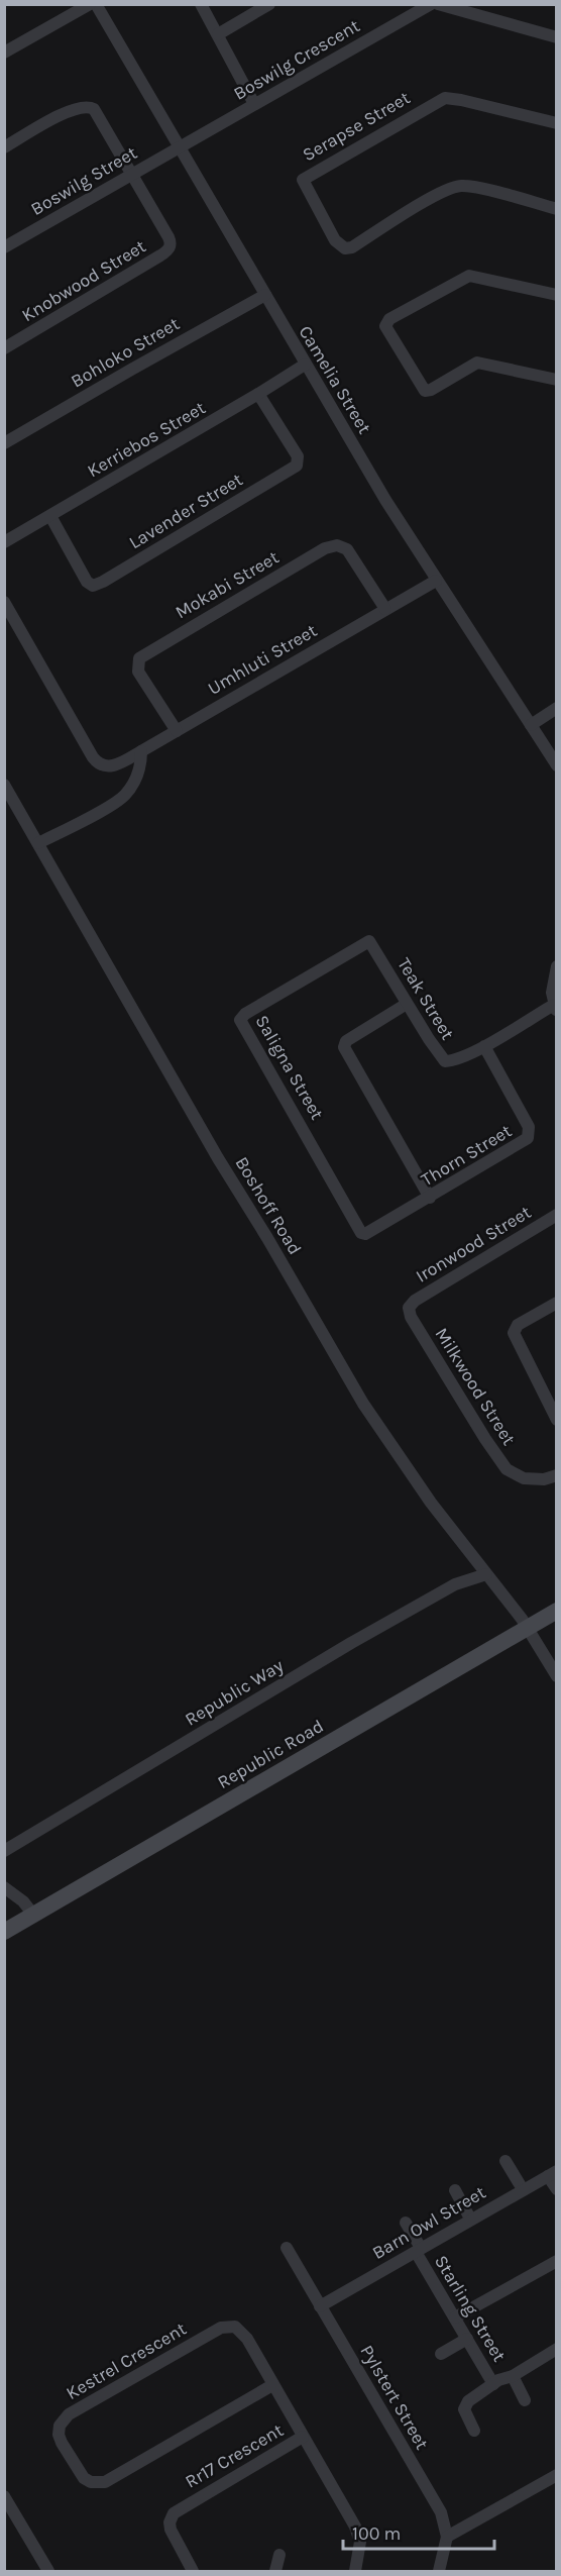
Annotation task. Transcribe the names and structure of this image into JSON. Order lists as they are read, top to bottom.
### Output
{
  "streets": {
    "street": [
      "Boswilg Crescent",
      "Serapse Street",
      "Boswilg Street",
      "Knobwood Street",
      "Bohloko Street",
      "Camelia Street",
      "Kerriebos Street",
      "Lavender Street",
      "Mokabi Street",
      "Umhluti Street",
      "Teak Street",
      "Saligna Street",
      "Thorn Street",
      "Boshoff Road",
      "Ironwood Street",
      "Milkwood Street",
      "Republic Way",
      "Republic Road",
      "Barn Owl Street",
      "Starling Street",
      "Kestrel Crescent",
      "Pylstert Street",
      "Rr17 Crescent"
    ]
  },
  "crossings": [
    ["Boswilg Crescent", "Boswilg Street"],
    ["Boswilg Crescent", "Camelia Street"],
    ["Boswilg Street", "Knobwood Street"],
    ["Boswilg Street", "Camelia Street"],
    ["Bohloko Street", "Camelia Street"],
    ["Camelia Street", "Kerriebos Street"],
    ["Camelia Street", "Umhluti Street"],
    ["Kerriebos Street", "Lavender Street"],
    ["Mokabi Street", "Umhluti Street"],
    ["Teak Street", "Saligna Street"],
    ["Teak Street", "Thorn Street"],
    ["Saligna Street", "Thorn Street"],
    ["Boshoff Road", "Republic Way"],
    ["Boshoff Road", "Republic Road"],
    ["Ironwood Street", "Milkwood Street"],
    ["Barn Owl Street", "Starling Street"],
    ["Barn Owl Street", "Pylstert Street"],
    ["Kestrel Crescent", "Rr17 Crescent"]
  ],
  "scale_bar": "100 m"
}
